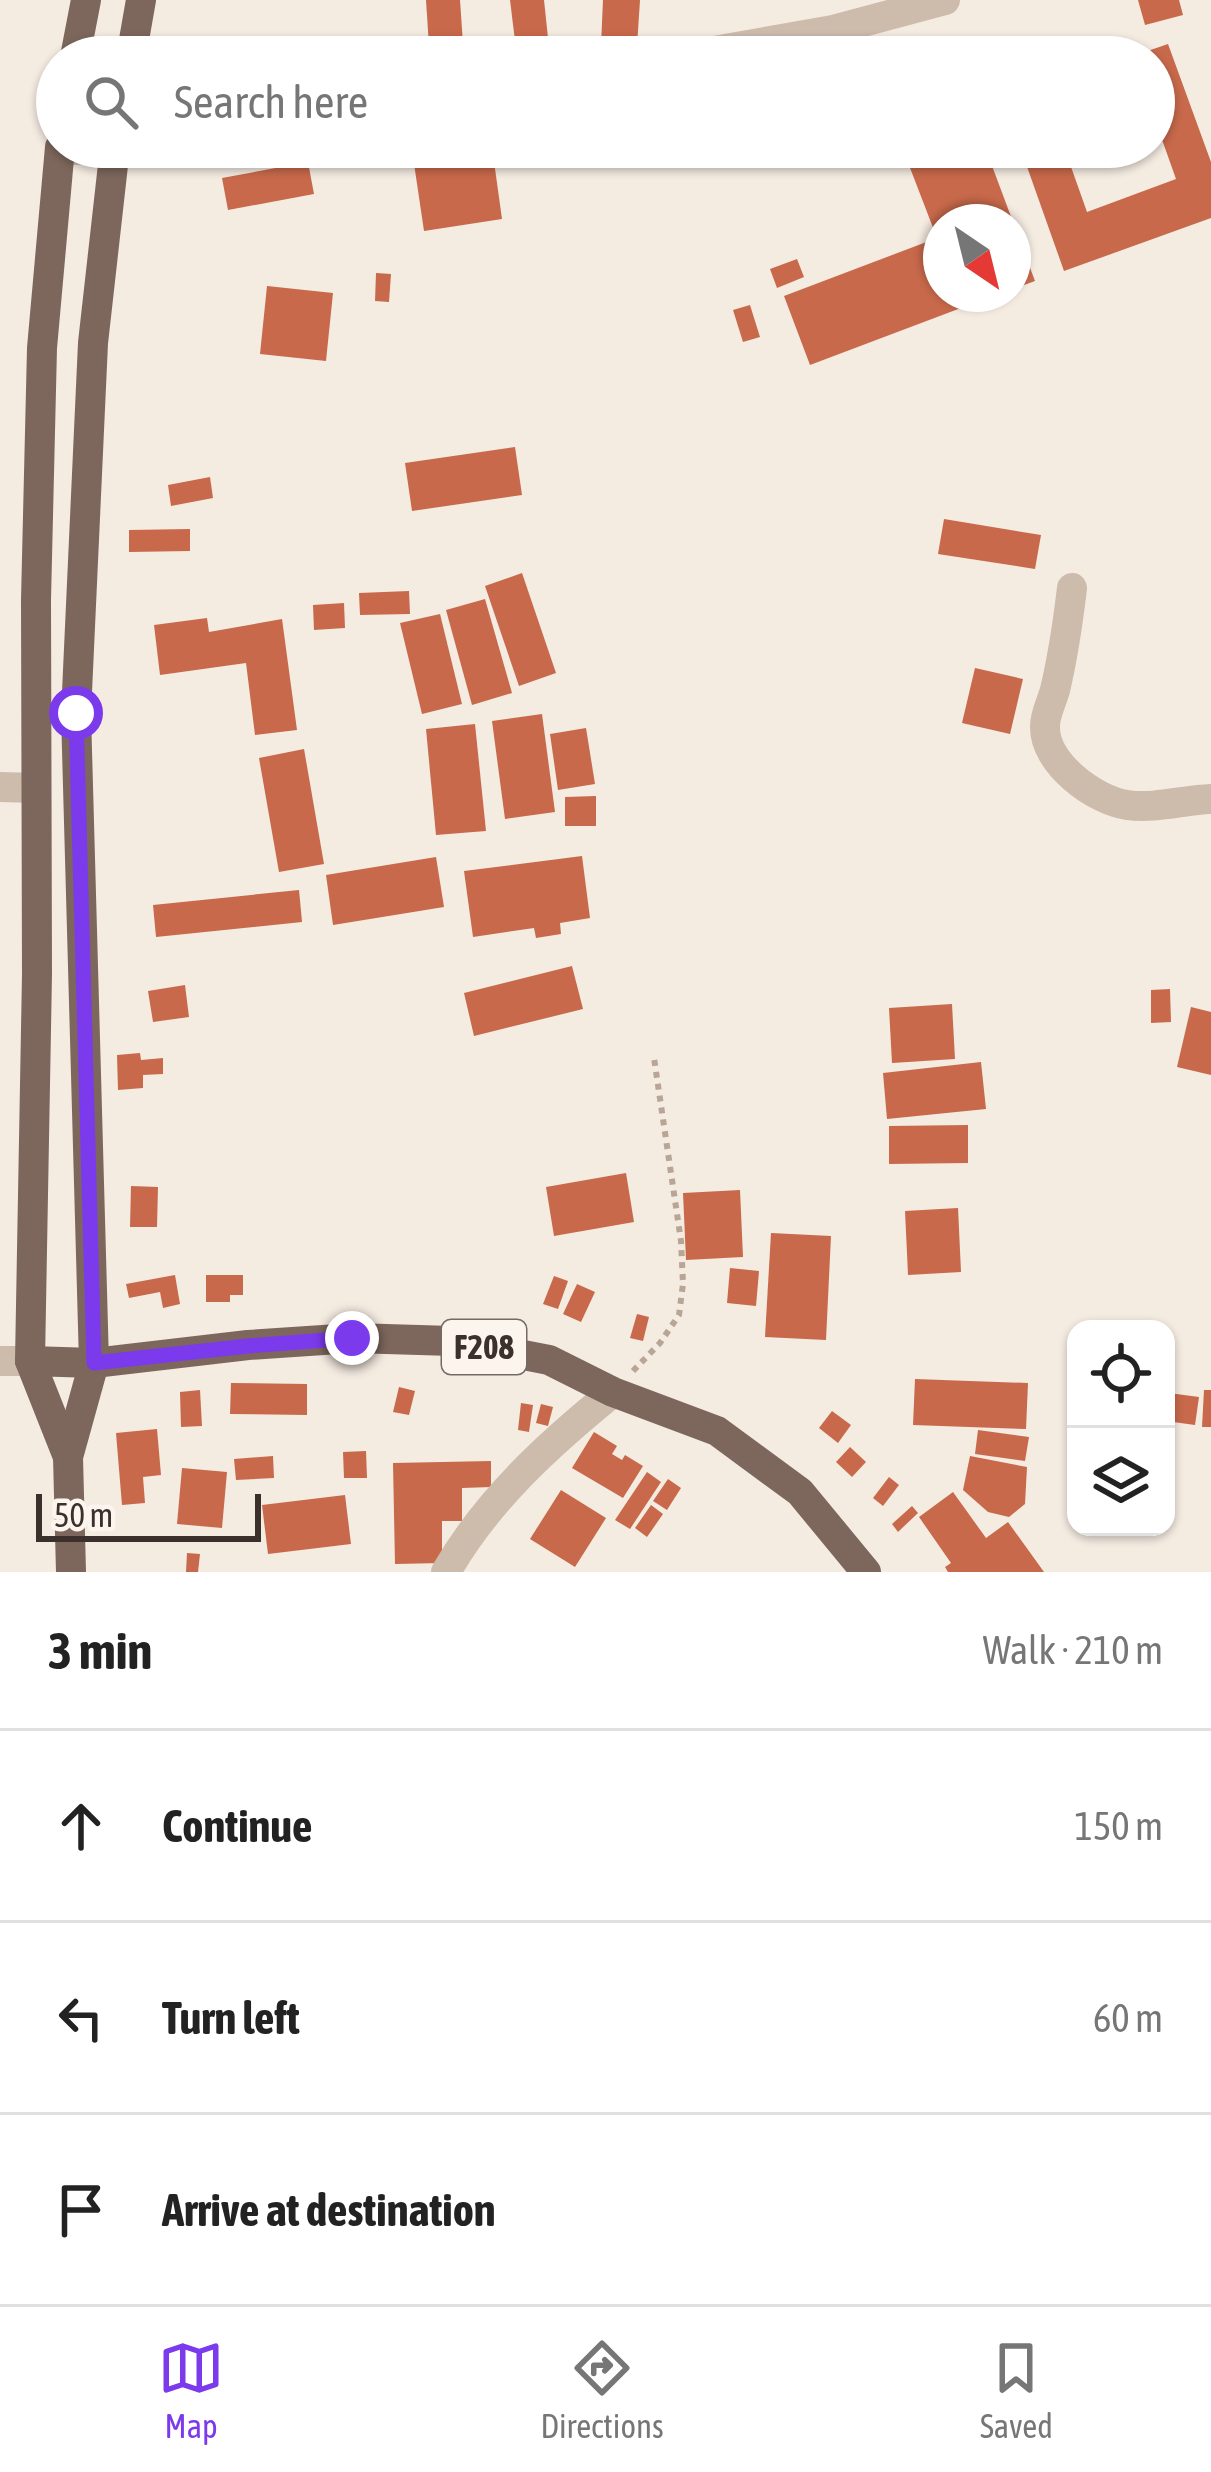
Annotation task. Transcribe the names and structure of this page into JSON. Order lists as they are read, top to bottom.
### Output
{
  "streets": {
    "main road": ["F208"]
  },
  "scale_bar": "50 m",
  "north": "bottom right",
  "page": {
    "search": "Search here",
    "scale": "50 m",
    "heading": ["3 min", "Walk · 210 m"],
    "list": [
      ["Continue", "150 m"],
      ["Turn left", "60 m"],
      "Arrive at destination"
    ],
    "nav": ["Map", "Directions", "Saved"]
  }
}
